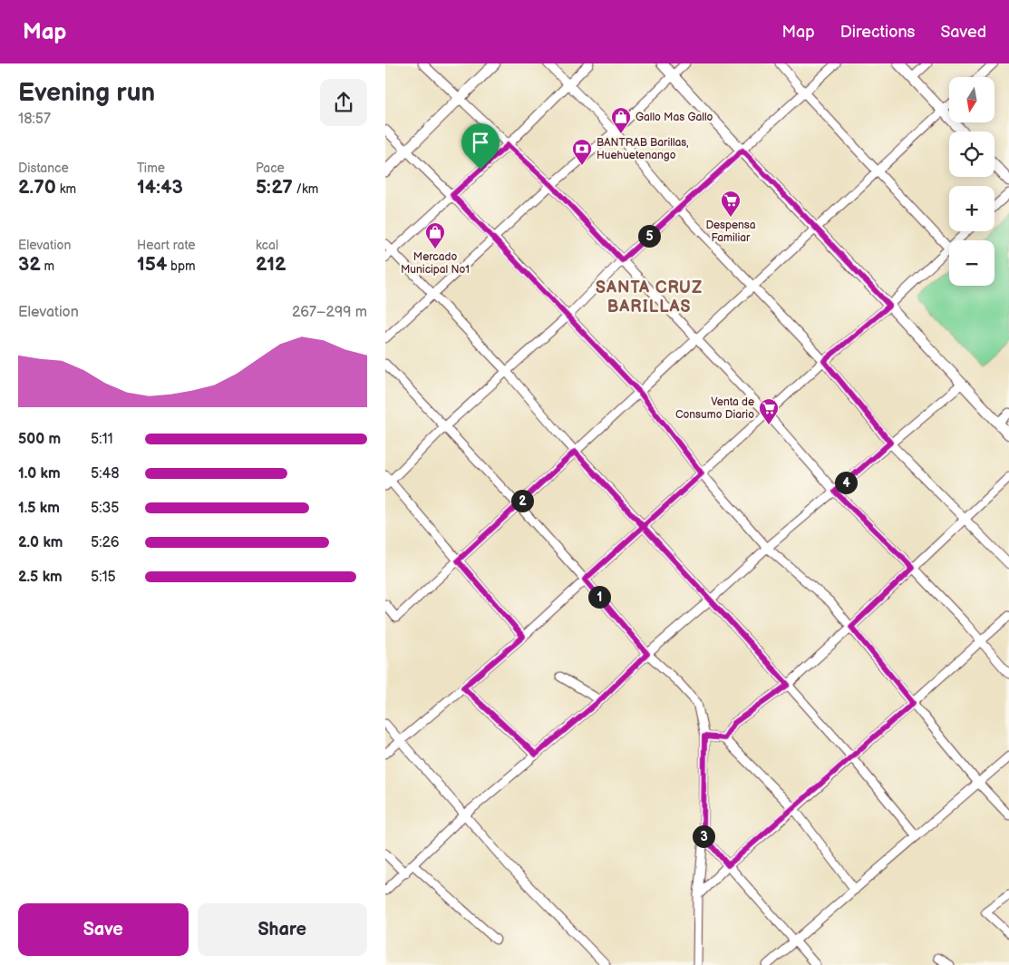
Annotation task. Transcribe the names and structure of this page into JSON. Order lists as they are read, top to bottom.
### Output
{
  "districts": ["SANTA CRUZ BARILLAS"],
  "places": {
    "shop": ["Gallo Mas Gallo", "Mercado Municipal No1"],
    "bank": ["BANTRAB Barillas, Huehuetenango"],
    "supermarket": ["Despensa Familiar", "Venta de Consumo Diario"]
  },
  "north": "bottom",
  "page": {
    "header": "Map",
    "nav": ["Map", "Directions", "Saved"],
    "heading": ["Evening run", "18:57"],
    "map_buttons": ["+", "−"],
    "stats": [
      ["Distance", "2.70 km"],
      ["Time", "14:43"],
      ["Pace", "5:27 /km"],
      ["Elevation", "32 m"],
      ["Heart rate", "154 bpm"],
      ["kcal", "212"]
    ],
    "pins": [
      "5",
      "4",
      "2",
      "1",
      "3"
    ],
    "chart": ["Elevation", "267–299 m"],
    "list": [
      {
        "name": "500 m",
        "note": "5:11"
      },
      {
        "name": "1.0 km",
        "note": "5:48"
      },
      {
        "name": "1.5 km",
        "note": "5:35"
      },
      {
        "name": "2.0 km",
        "note": "5:26"
      },
      {
        "name": "2.5 km",
        "note": "5:15"
      }
    ],
    "buttons": ["Save", "Share"]
  }
}
